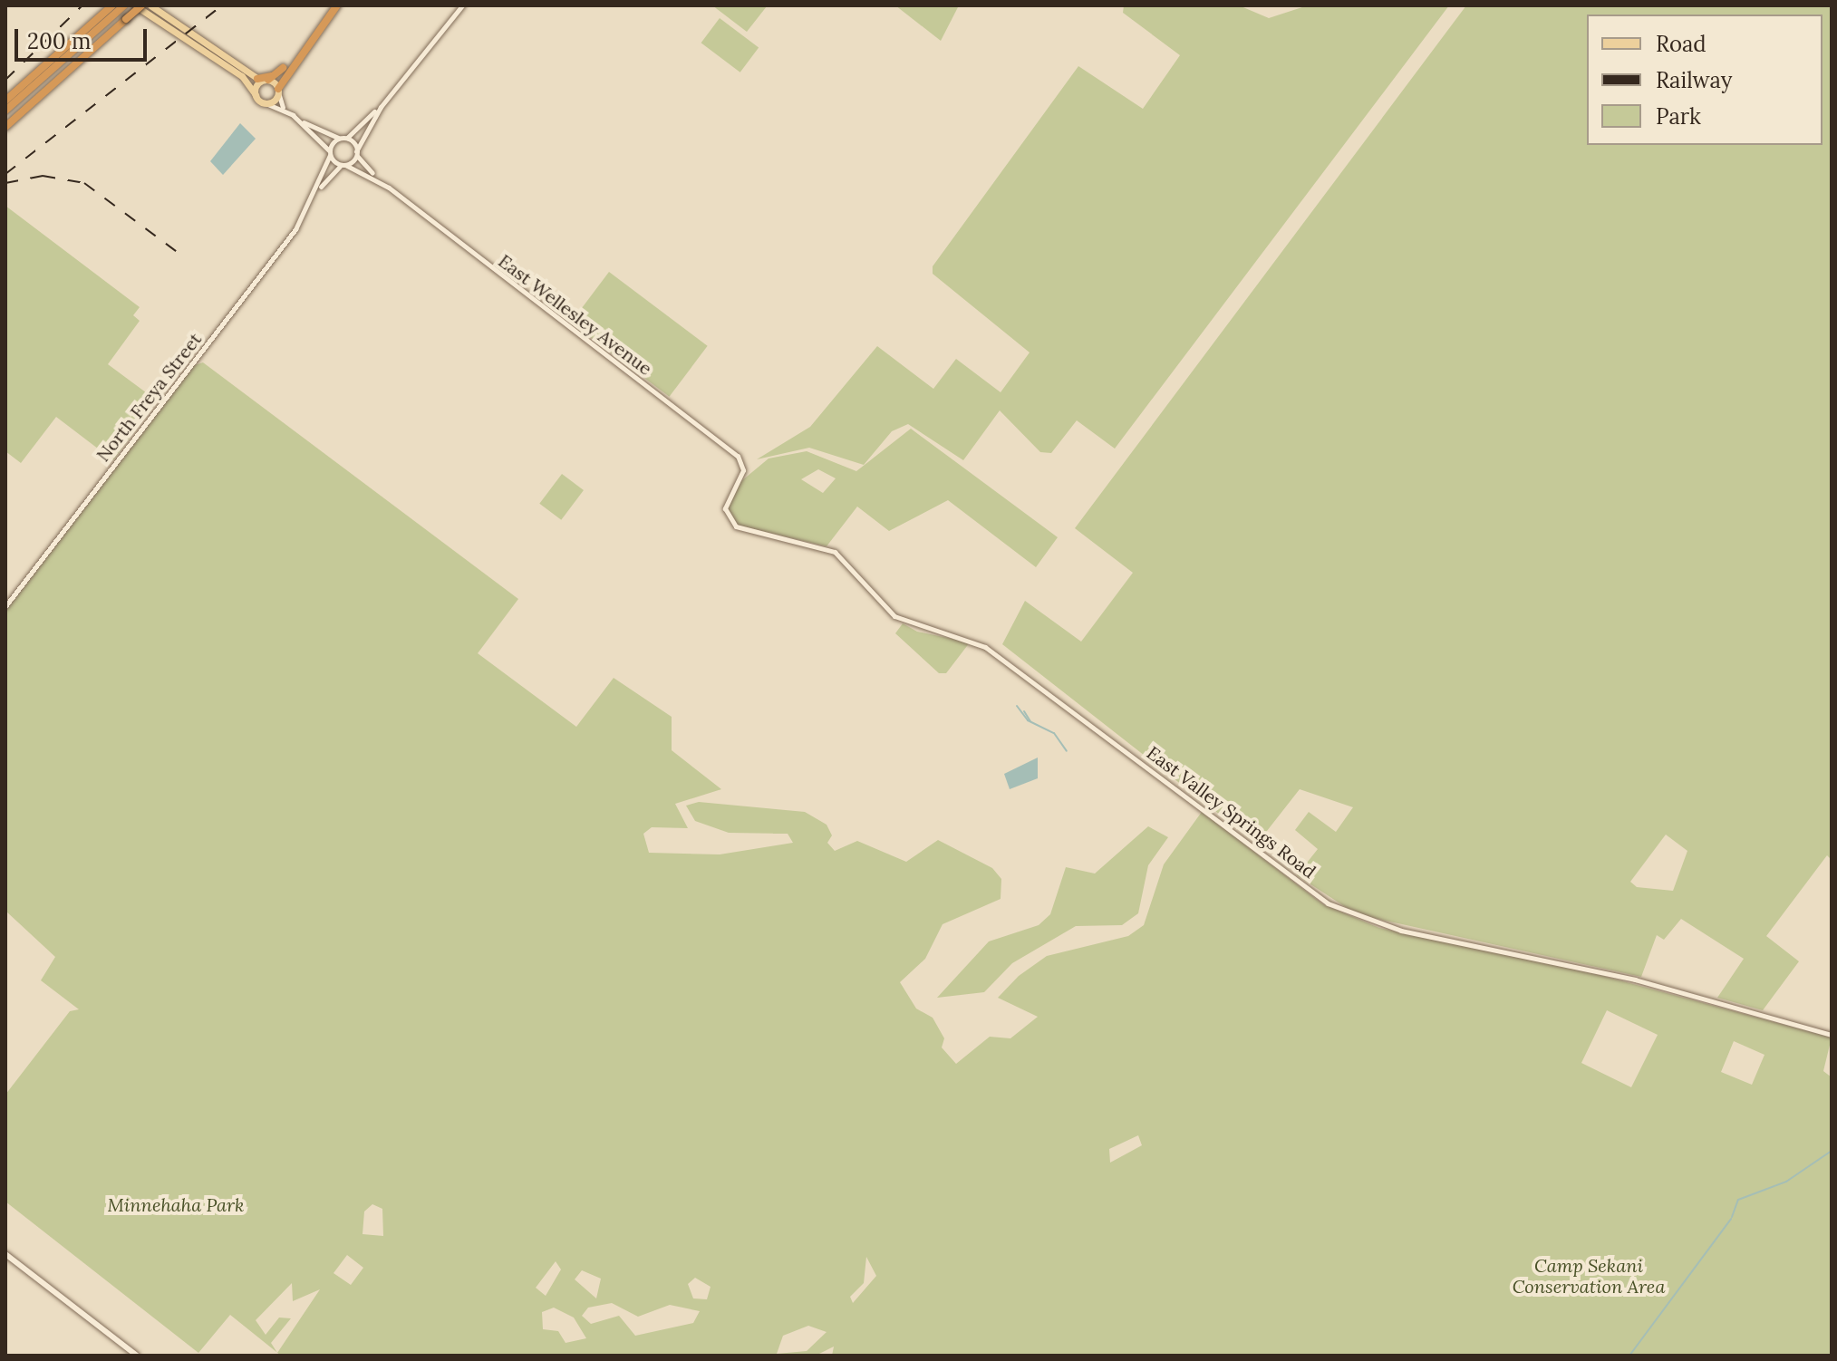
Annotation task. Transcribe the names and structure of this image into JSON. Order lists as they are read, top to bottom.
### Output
{
  "streets": {
    "street": ["East Wellesley Avenue", "North Freya Street", "East Valley Springs Road"]
  },
  "crossings": [
    ["East Wellesley Avenue", "North Freya Street"],
    ["East Wellesley Avenue", "East Valley Springs Road"]
  ],
  "parks": ["Minnehaha Park", "Camp Sekani Conservation Area"],
  "legend": ["Road", "Railway", "Park"],
  "scale_bar": "200 m"
}
